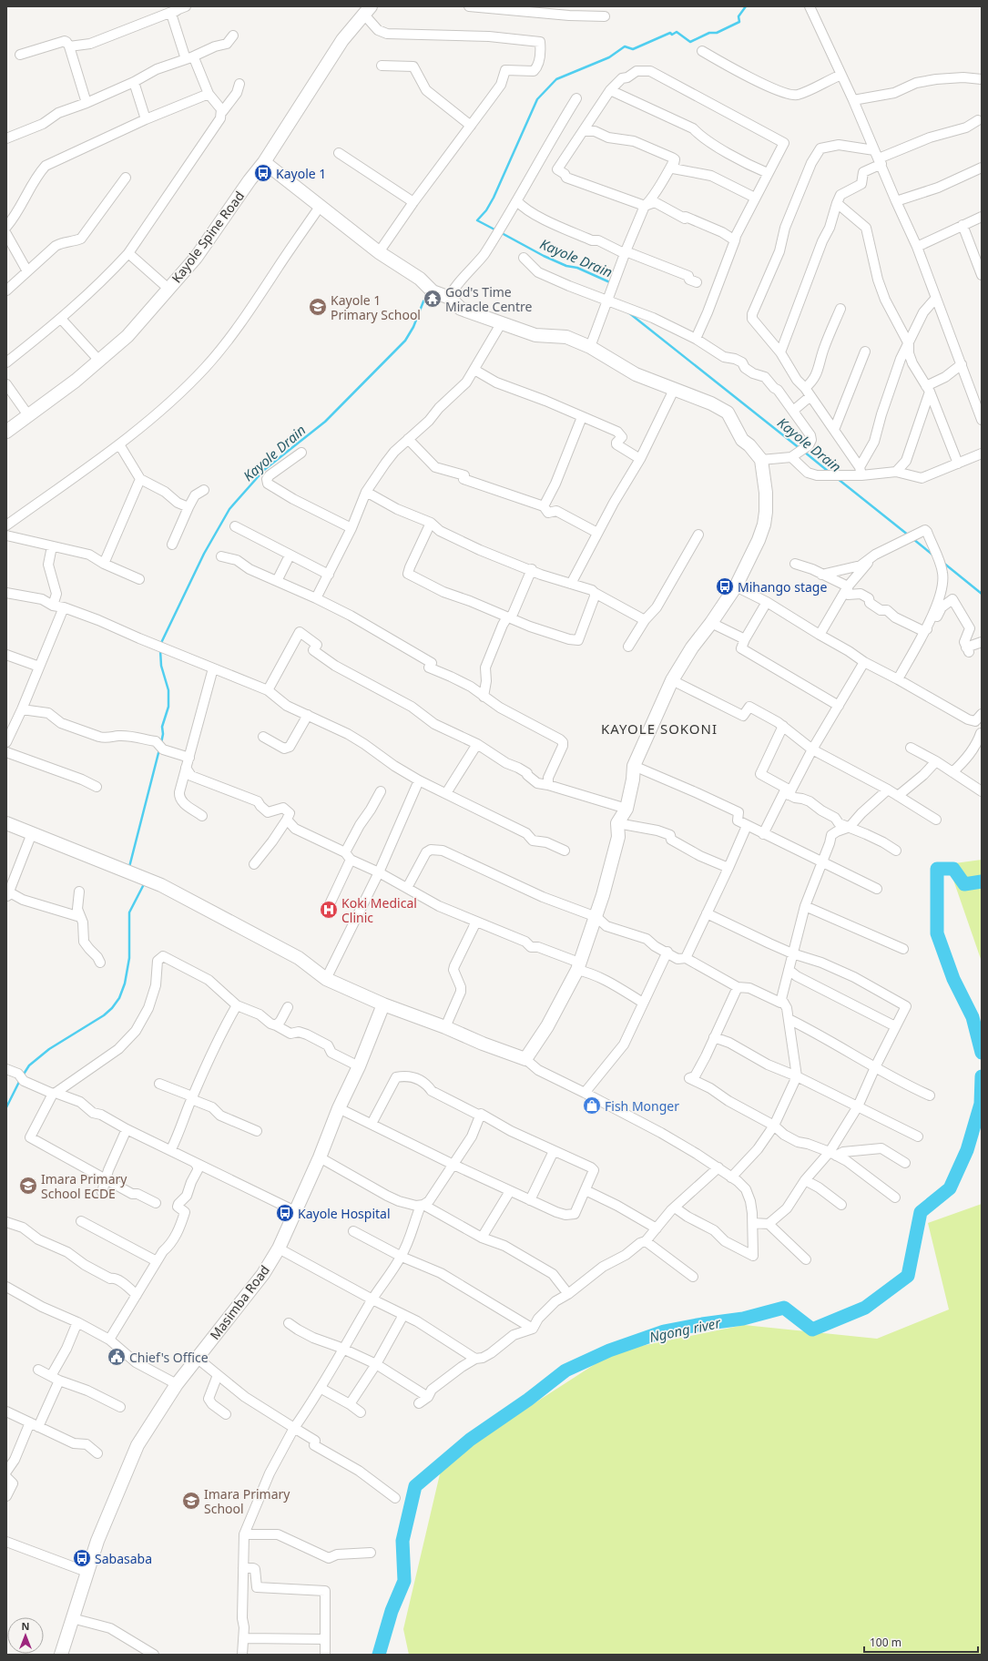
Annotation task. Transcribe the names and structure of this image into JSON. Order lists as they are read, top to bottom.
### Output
{
  "streets": {
    "street": ["Kayole Spine Road", "Masimba Road"]
  },
  "districts": ["KAYOLE SOKONI"],
  "water": ["Kayole Drain", "Ngong river"],
  "places": {
    "bus stop": [
      "Kayole 1",
      "Mihango stage",
      "Kayole Hospital",
      "Sabasaba"
    ],
    "temple": ["God's Time Miracle Centre"],
    "school or university": ["Kayole 1 Primary School", "Imara Primary School ECDE", "Imara Primary School"],
    "hospital": ["Koki Medical Clinic"],
    "shop": ["Fish Monger"],
    "public building": ["Chief's Office"]
  },
  "scale_bar": "100 m",
  "north": "top"
}
